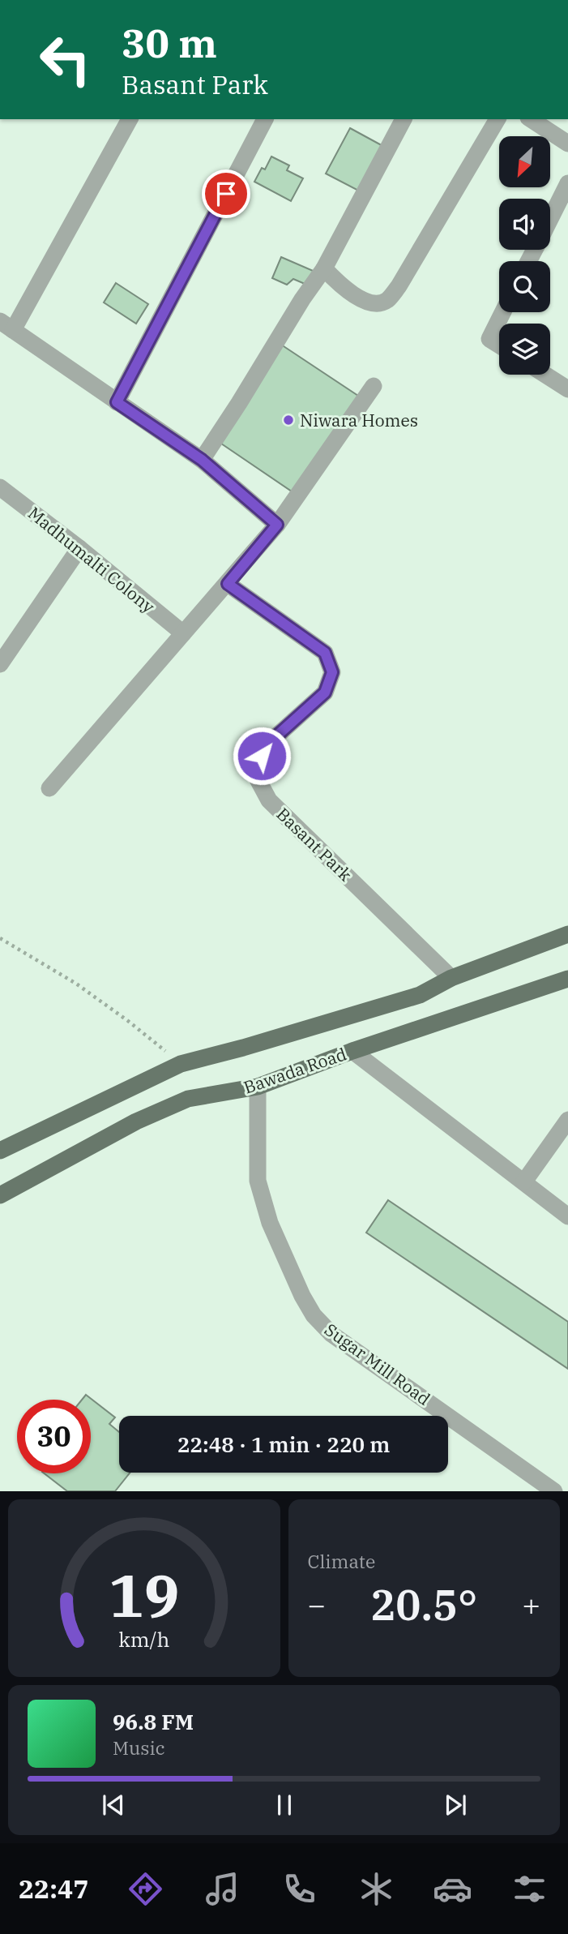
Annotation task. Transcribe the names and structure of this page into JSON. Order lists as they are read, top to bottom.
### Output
{
  "streets": {
    "main road": ["Bawada Road"],
    "street": ["Madhumalti Colony", "Basant Park", "Sugar Mill Road"]
  },
  "crossings": [
    ["Basant Park", "Bawada Road"],
    ["Bawada Road", "Sugar Mill Road"]
  ],
  "places": ["Niwara Homes"],
  "north": "bottom left",
  "page": {
    "turn": ["30 m", "Basant Park"],
    "limit": "30",
    "trip": "22:48 · 1 min · 220 m",
    "tile": "Climate",
    "heat": ["−", "20.5°", "+"],
    "song": ["96.8 FM", "Music"],
    "tabs": "22:47",
    "gauge": ["19", "km/h"]
  }
}
